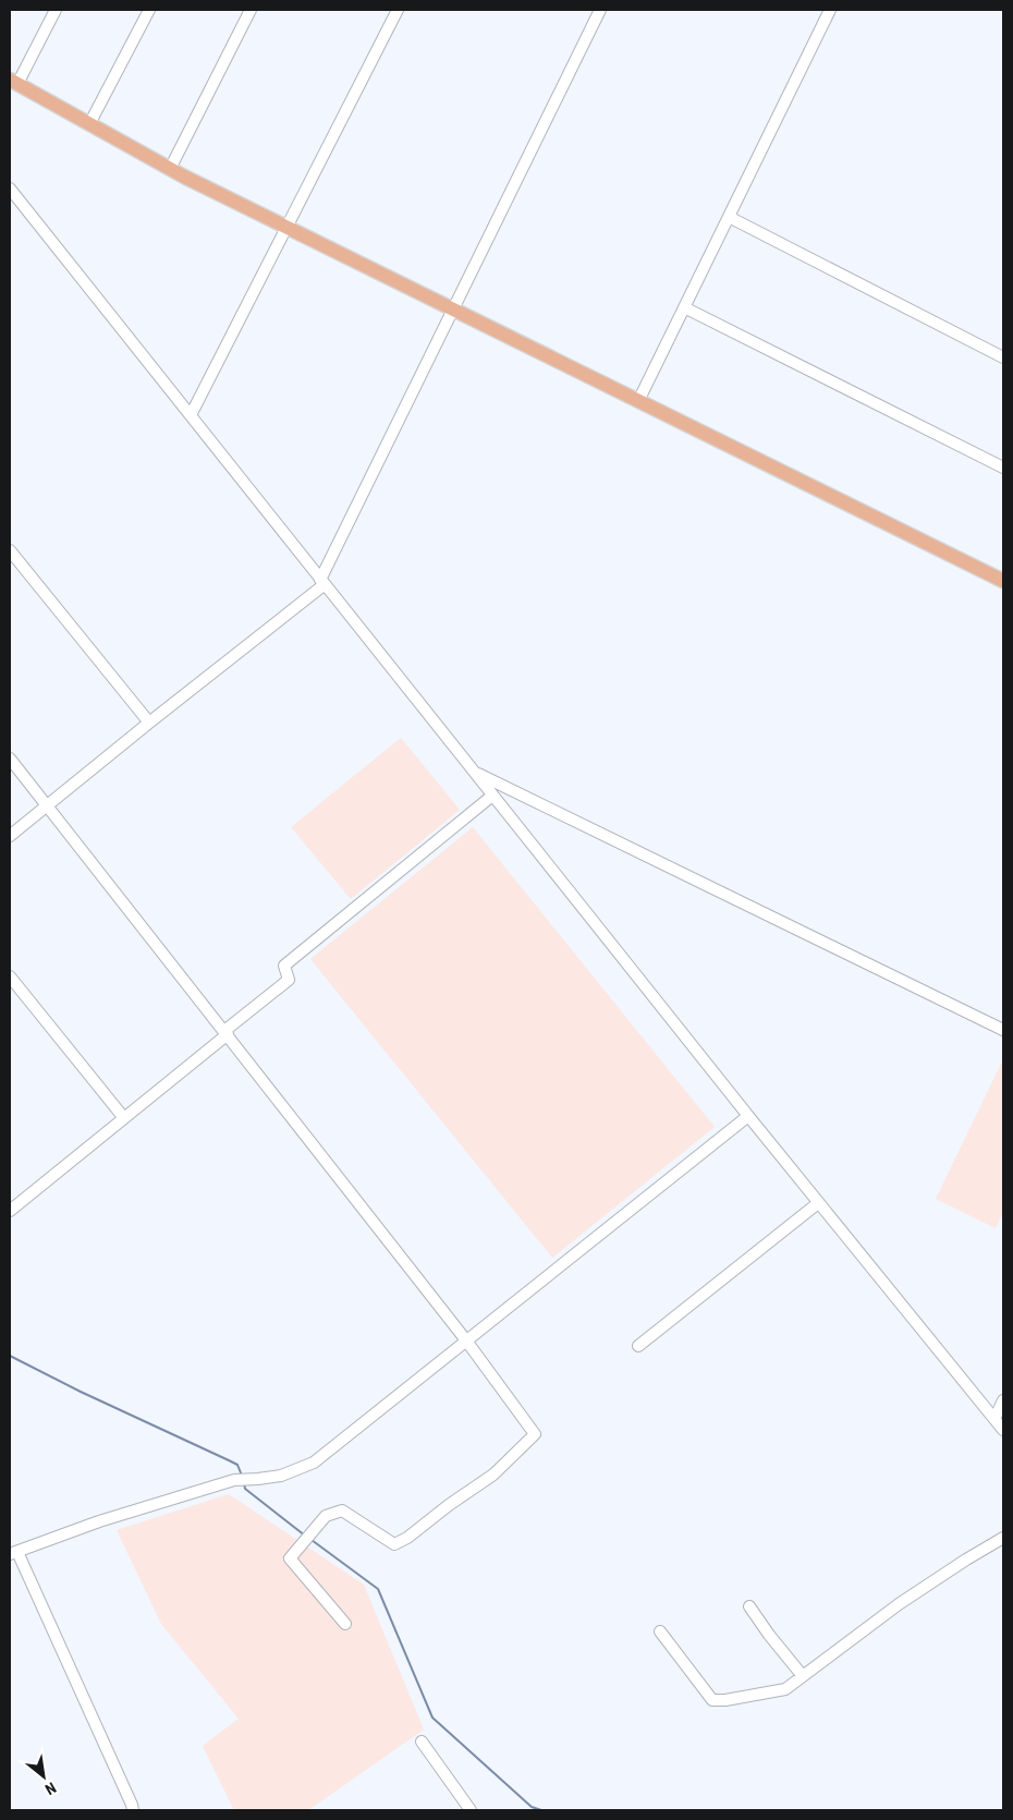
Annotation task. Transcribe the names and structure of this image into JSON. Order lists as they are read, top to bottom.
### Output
{
  "north": "bottom right"
}
